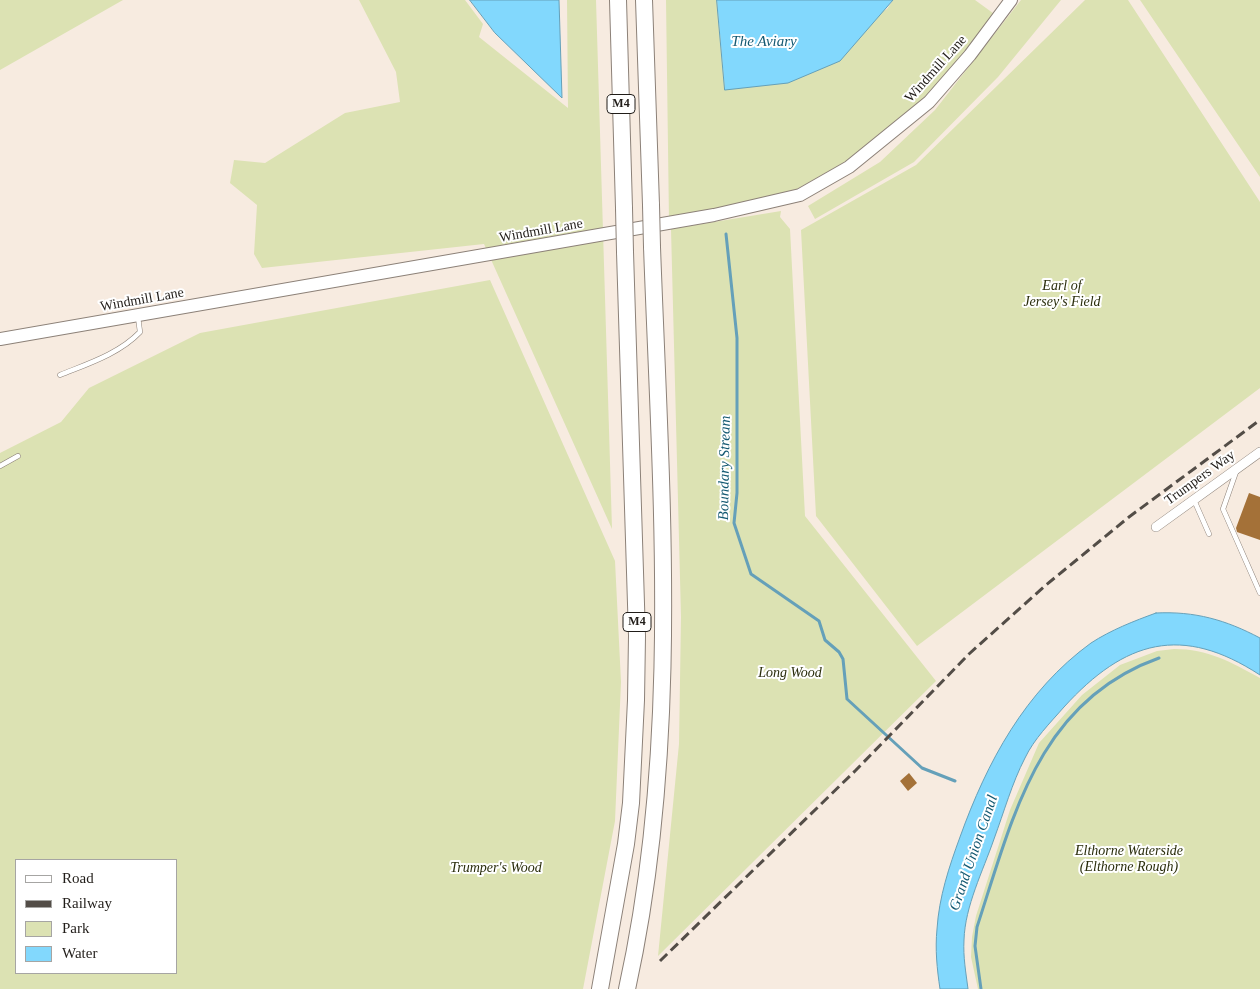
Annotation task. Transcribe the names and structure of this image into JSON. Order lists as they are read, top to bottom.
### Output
{
  "streets": {
    "highway": ["M4"],
    "main road": ["Windmill Lane"],
    "street": ["Trumpers Way"]
  },
  "water": ["The Aviary", "Boundary Stream", "Grand Union Canal"],
  "parks": [
    "Earl of Jersey's Field",
    "Long Wood",
    "Elthorne Waterside (Elthorne Rough)",
    "Trumper's Wood"
  ],
  "legend": [
    "Road",
    "Railway",
    "Park",
    "Water"
  ]
}
